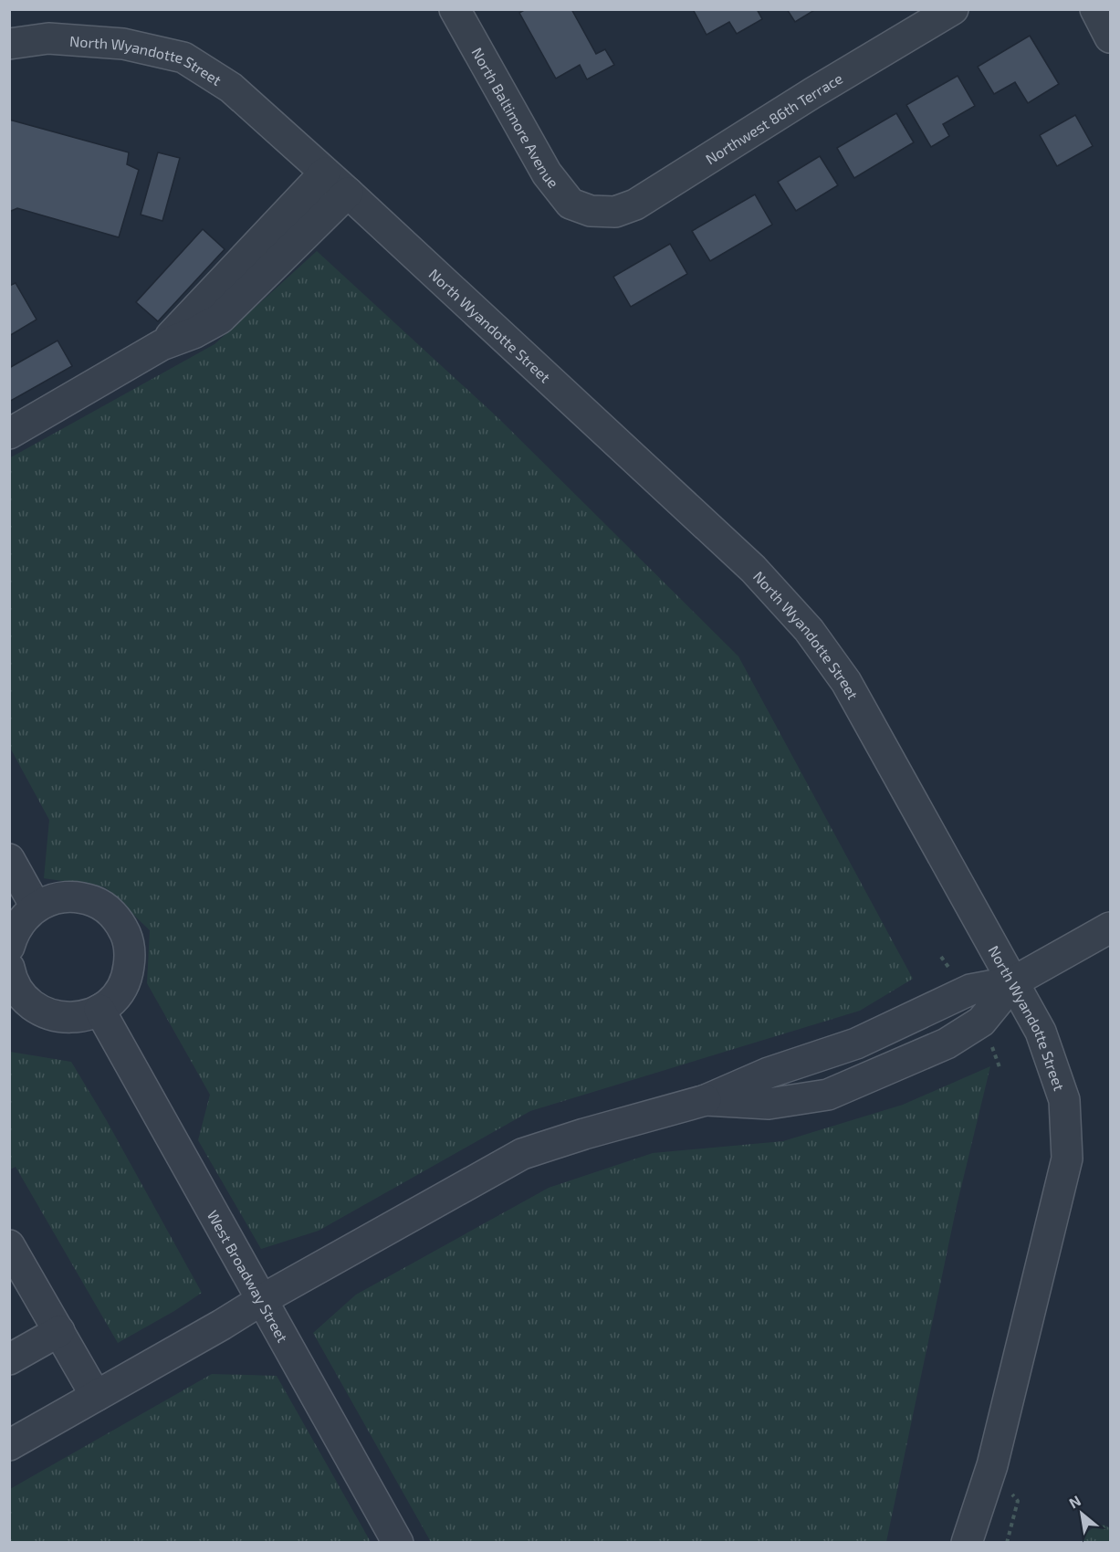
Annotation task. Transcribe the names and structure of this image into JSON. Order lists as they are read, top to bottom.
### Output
{
  "streets": {
    "street": [
      "North Wyandotte Street",
      "North Baltimore Avenue",
      "Northwest 86th Terrace",
      "West Broadway Street"
    ]
  },
  "crossings": [
    ["North Baltimore Avenue", "Northwest 86th Terrace"]
  ],
  "north": "top left"
}
